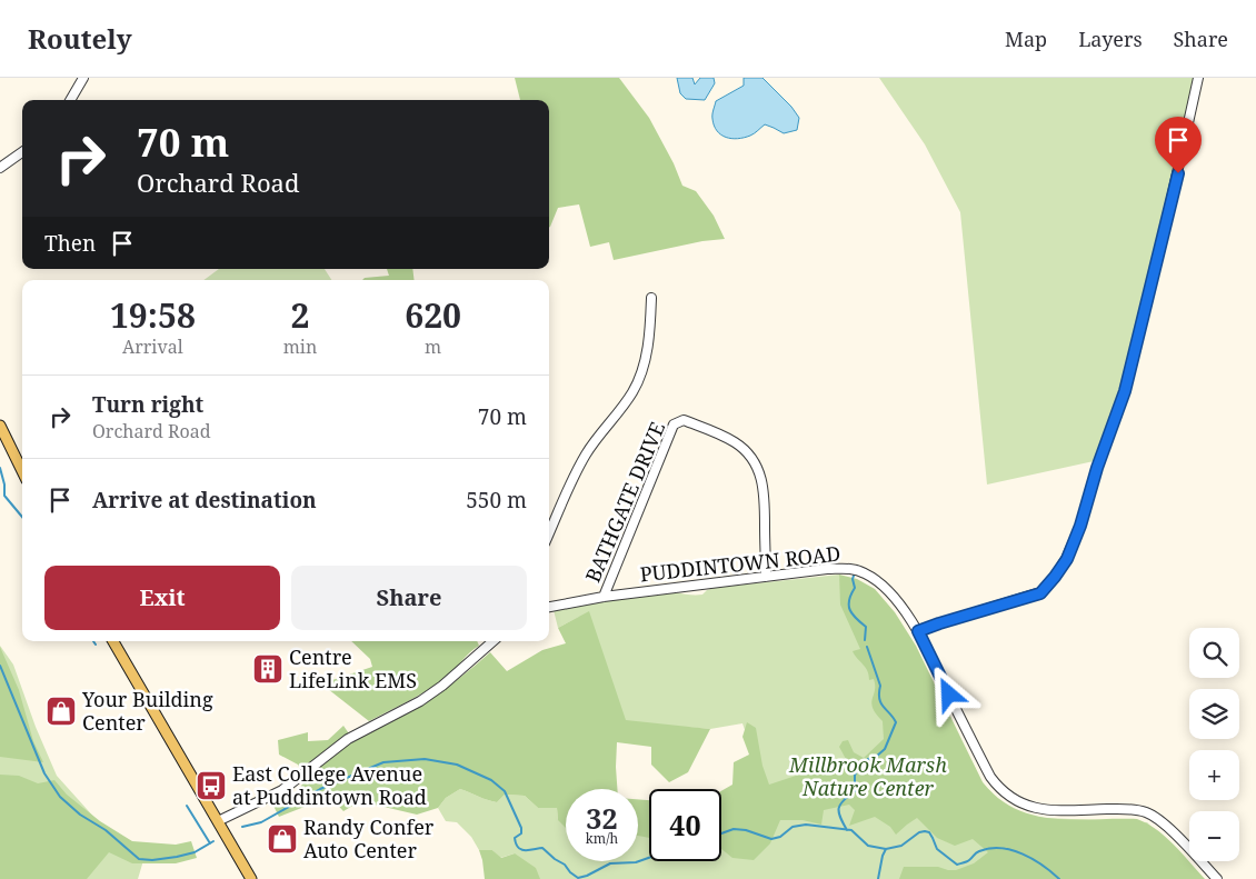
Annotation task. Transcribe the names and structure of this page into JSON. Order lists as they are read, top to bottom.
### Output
{
  "streets": {
    "street": ["BATHGATE DRIVE", "PUDDINTOWN ROAD"]
  },
  "crossings": [
    ["BATHGATE DRIVE", "PUDDINTOWN ROAD"]
  ],
  "parks": ["Millbrook Marsh Nature Center"],
  "places": {
    "building": ["Centre LifeLink EMS"],
    "shop": ["Your Building Center", "Randy Confer Auto Center"],
    "bus stop": ["East College Avenue at Puddintown Road"]
  },
  "page": {
    "header": "Routely",
    "nav": ["Map", "Layers", "Share"],
    "turn": ["70 m", "Orchard Road"],
    "then": "Then",
    "eta": [
      "19:58",
      "Arrival",
      "2",
      "min",
      "620",
      "m"
    ],
    "list": [
      {
        "name": "Turn right",
        "note": "Orchard Road",
        "value": "70 m"
      },
      {
        "name": "Arrive at destination",
        "value": "550 m"
      }
    ],
    "buttons": ["Exit", "Share"],
    "map_buttons": ["+", "−"],
    "speed": "32 km/h",
    "limit": "40"
  }
}
